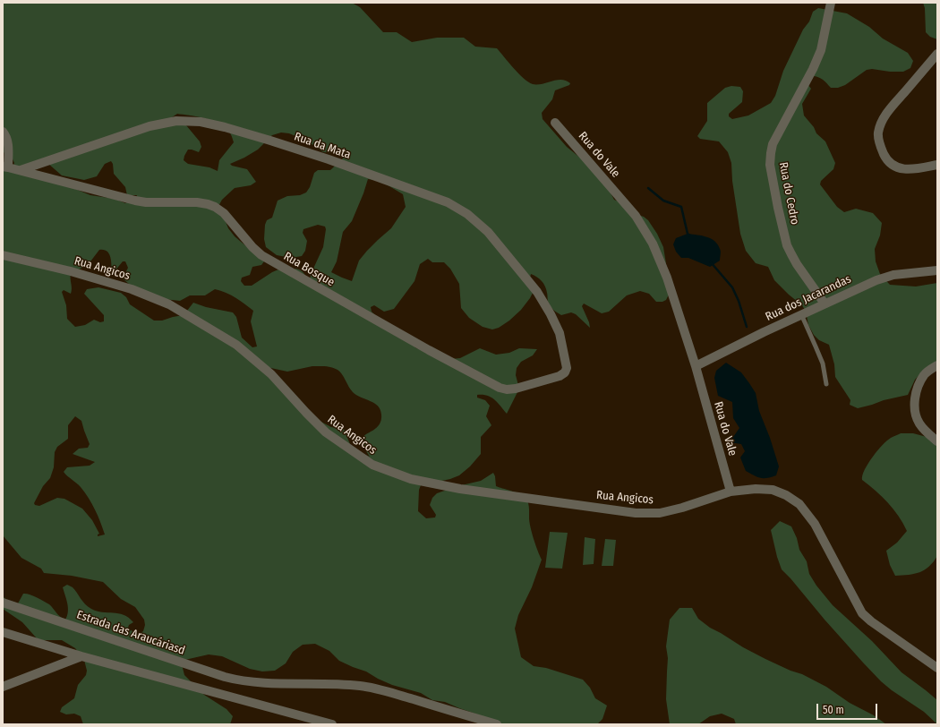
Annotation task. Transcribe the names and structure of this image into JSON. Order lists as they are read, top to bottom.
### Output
{
  "streets": {
    "street": [
      "Rua da Mata",
      "Rua do Vale",
      "Rua do Cedro",
      "Rua Angicos",
      "Rua Bosque",
      "Rua dos Jacarandas",
      "Estrada das Araucáriasd"
    ]
  },
  "crossings": [
    ["Rua da Mata", "Rua Bosque"],
    ["Rua do Vale", "Rua Angicos"],
    ["Rua do Vale", "Rua dos Jacarandas"],
    ["Rua do Cedro", "Rua dos Jacarandas"]
  ],
  "scale_bar": "50 m"
}
